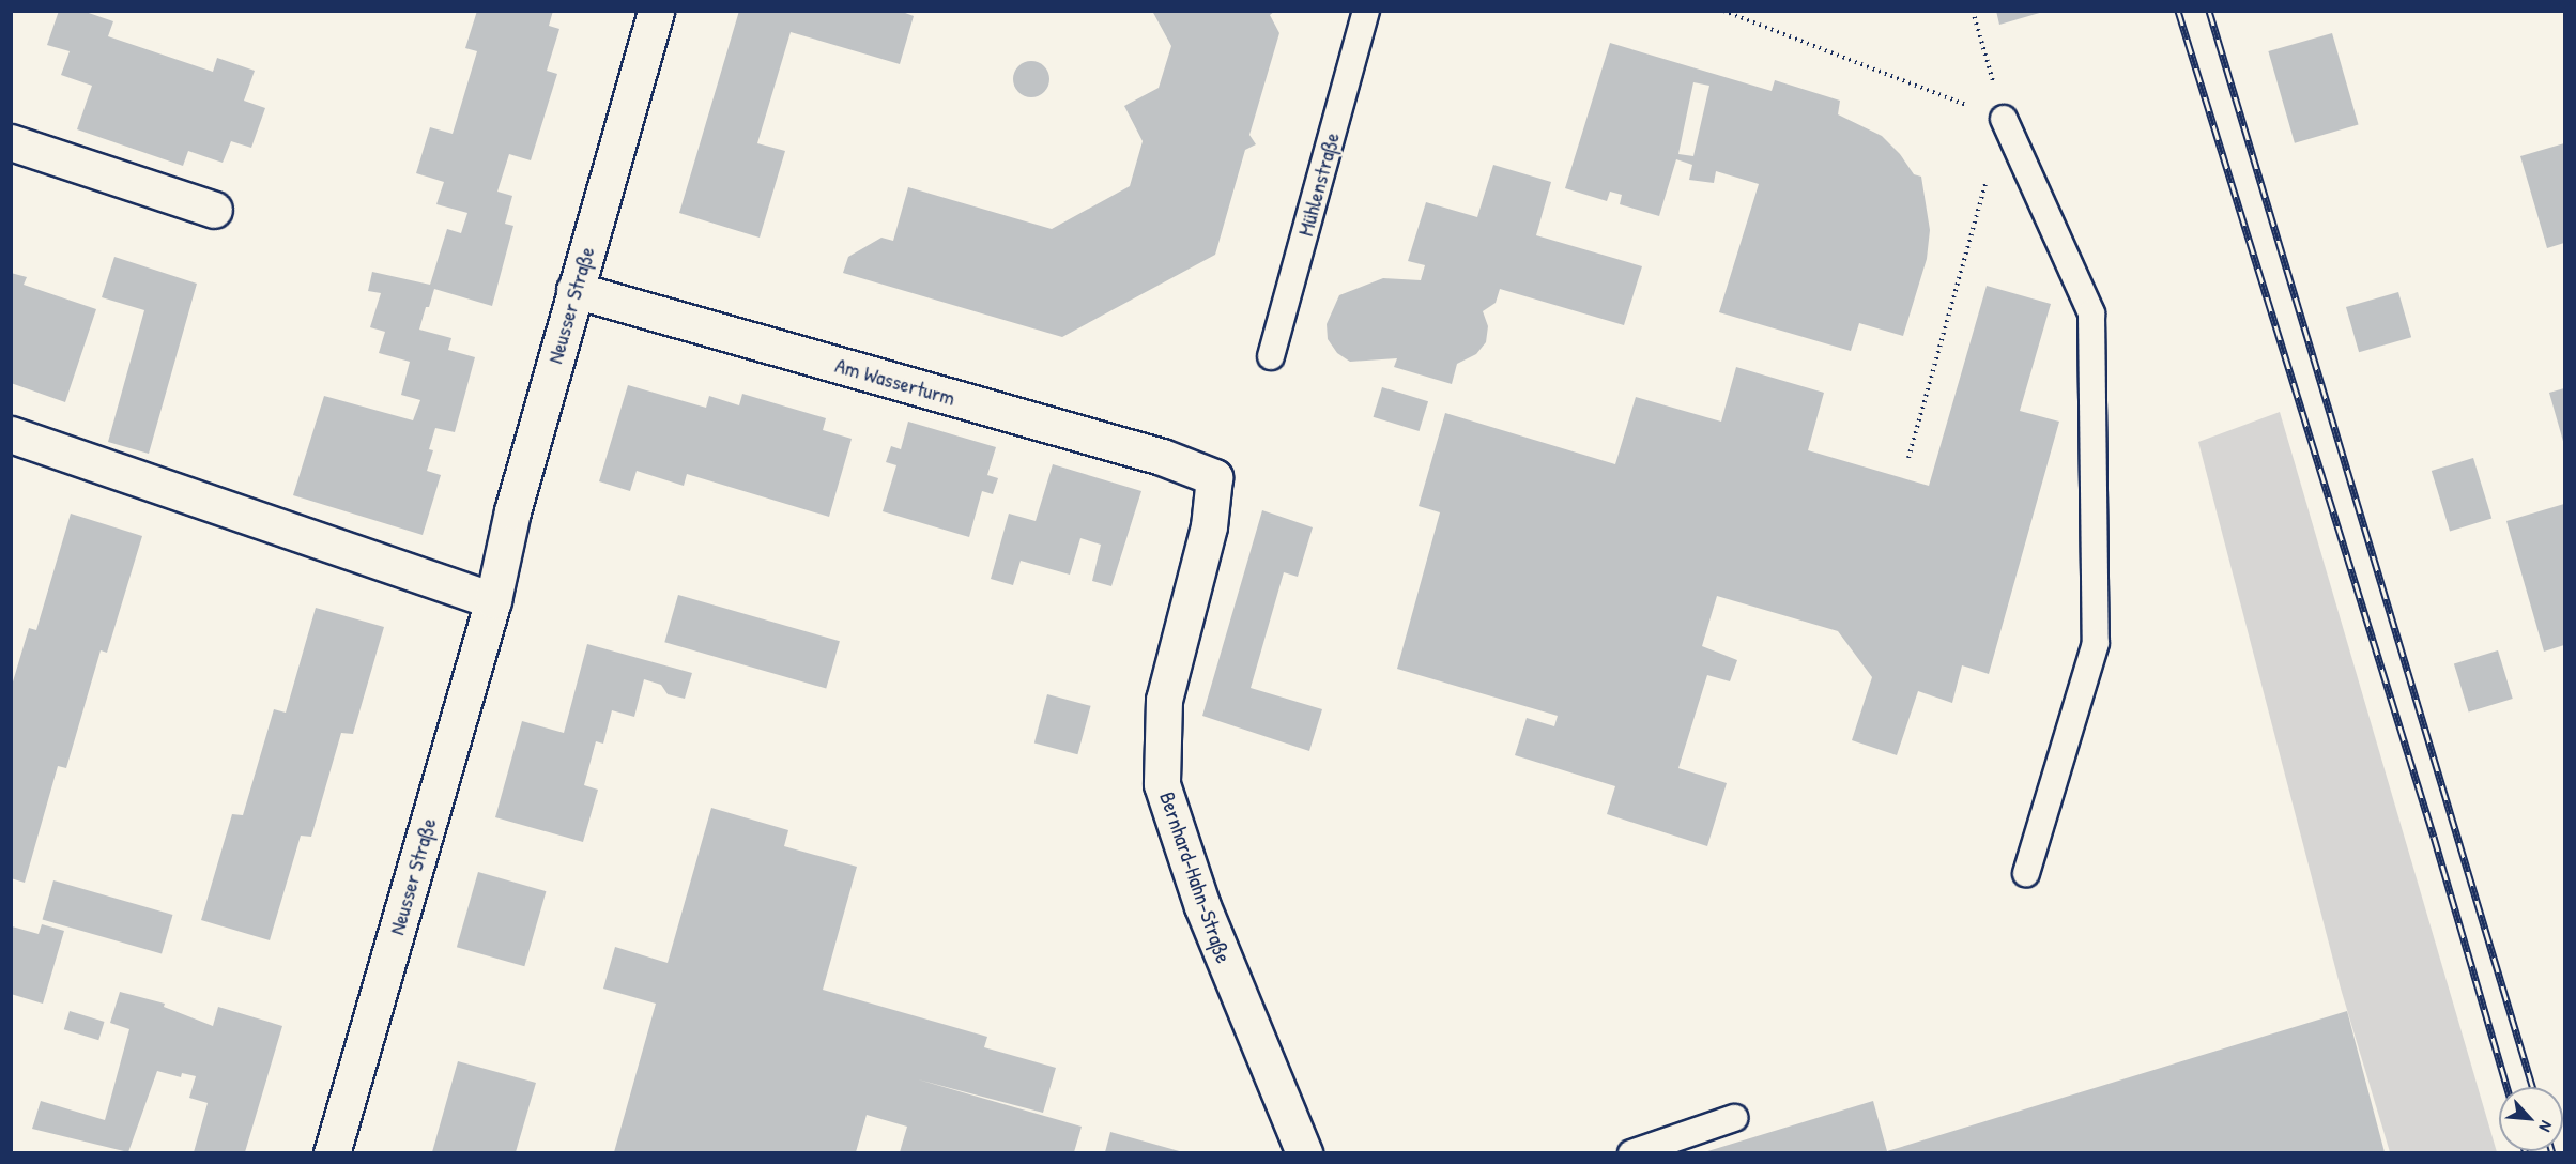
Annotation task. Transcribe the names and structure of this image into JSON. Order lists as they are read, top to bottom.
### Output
{
  "streets": {
    "street": ["Neusser Straße", "Am Wasserturm", "Bernhard-Hahn-Straße"],
    "lane": ["Mühlenstraße"]
  },
  "crossings": [
    ["Neusser Straße", "Am Wasserturm"],
    ["Am Wasserturm", "Bernhard-Hahn-Straße"]
  ],
  "north": "bottom right"
}
